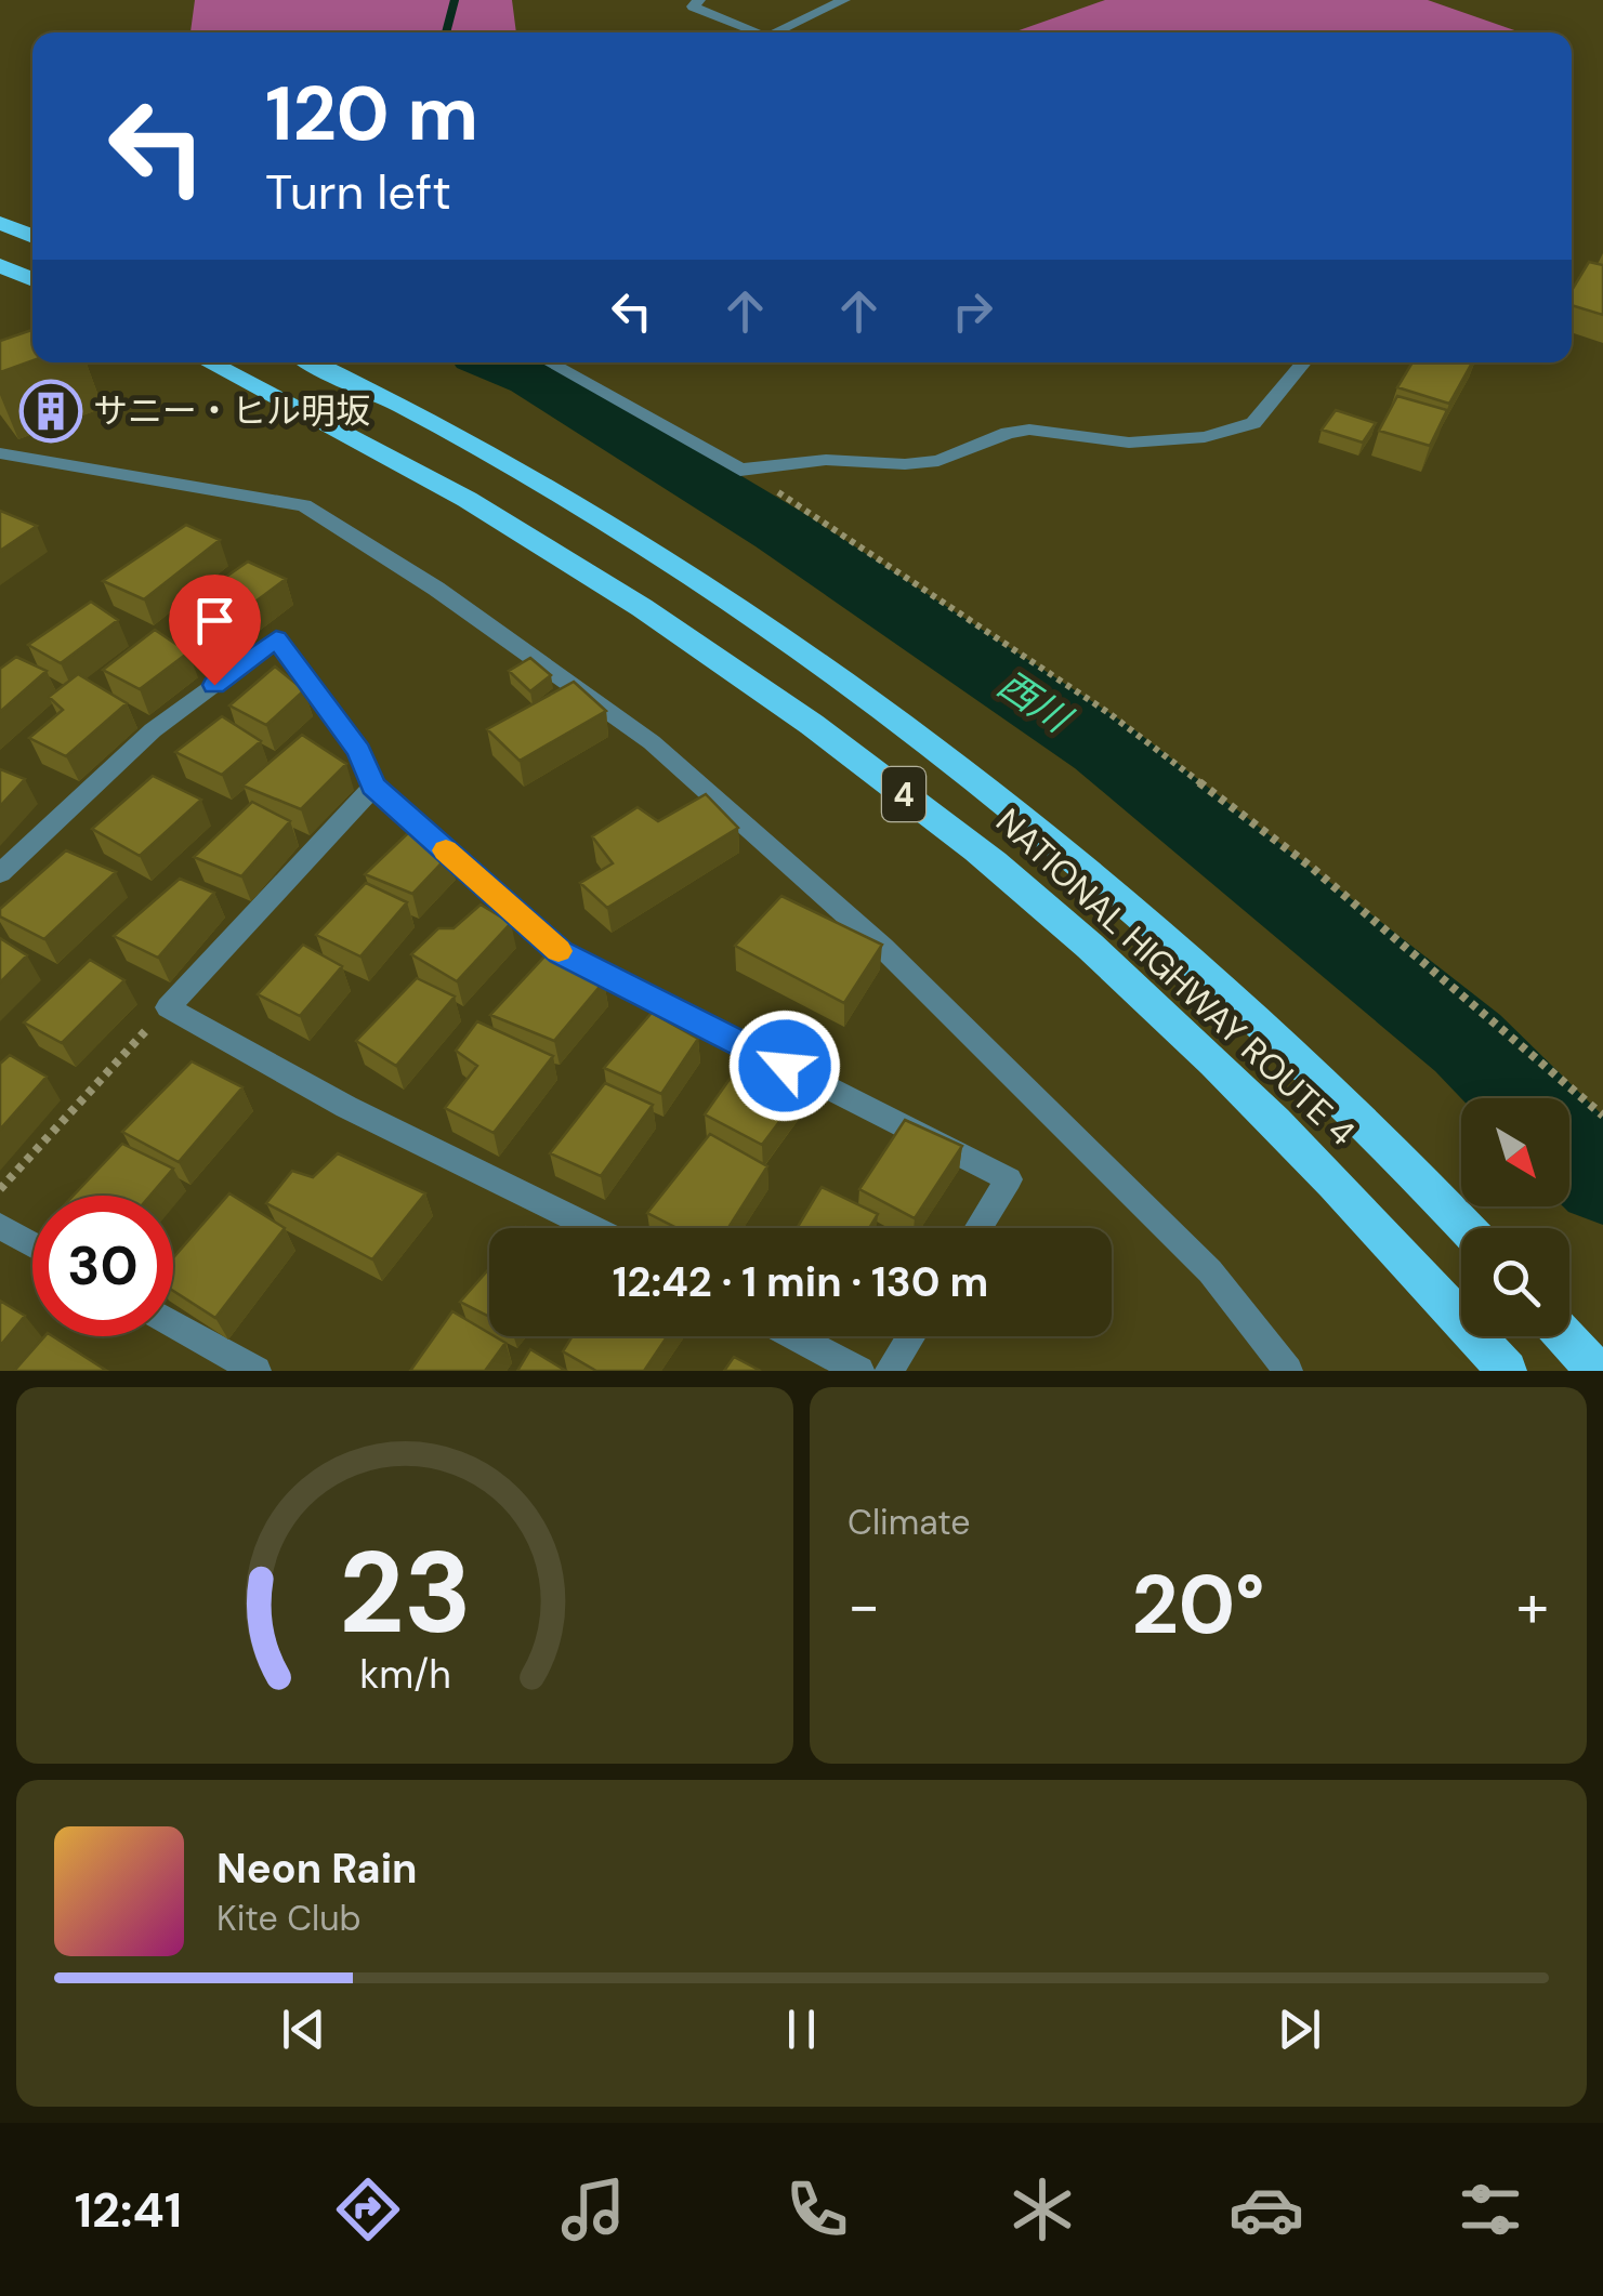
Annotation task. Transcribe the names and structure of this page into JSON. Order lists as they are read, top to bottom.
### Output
{
  "streets": {
    "highway": ["4", "NATIONAL HIGHWAY ROUTE 4"]
  },
  "water": ["西川"],
  "places": {
    "building": ["サニー・ヒル明坂"]
  },
  "north": "bottom right",
  "page": {
    "turn": ["120 m", "Turn left"],
    "limit": "30",
    "trip": "12:42 · 1 min · 130 m",
    "tile": "Climate",
    "heat": ["−", "20°", "+"],
    "song": ["Neon Rain", "Kite Club"],
    "tabs": "12:41",
    "gauge": ["23", "km/h"]
  }
}
